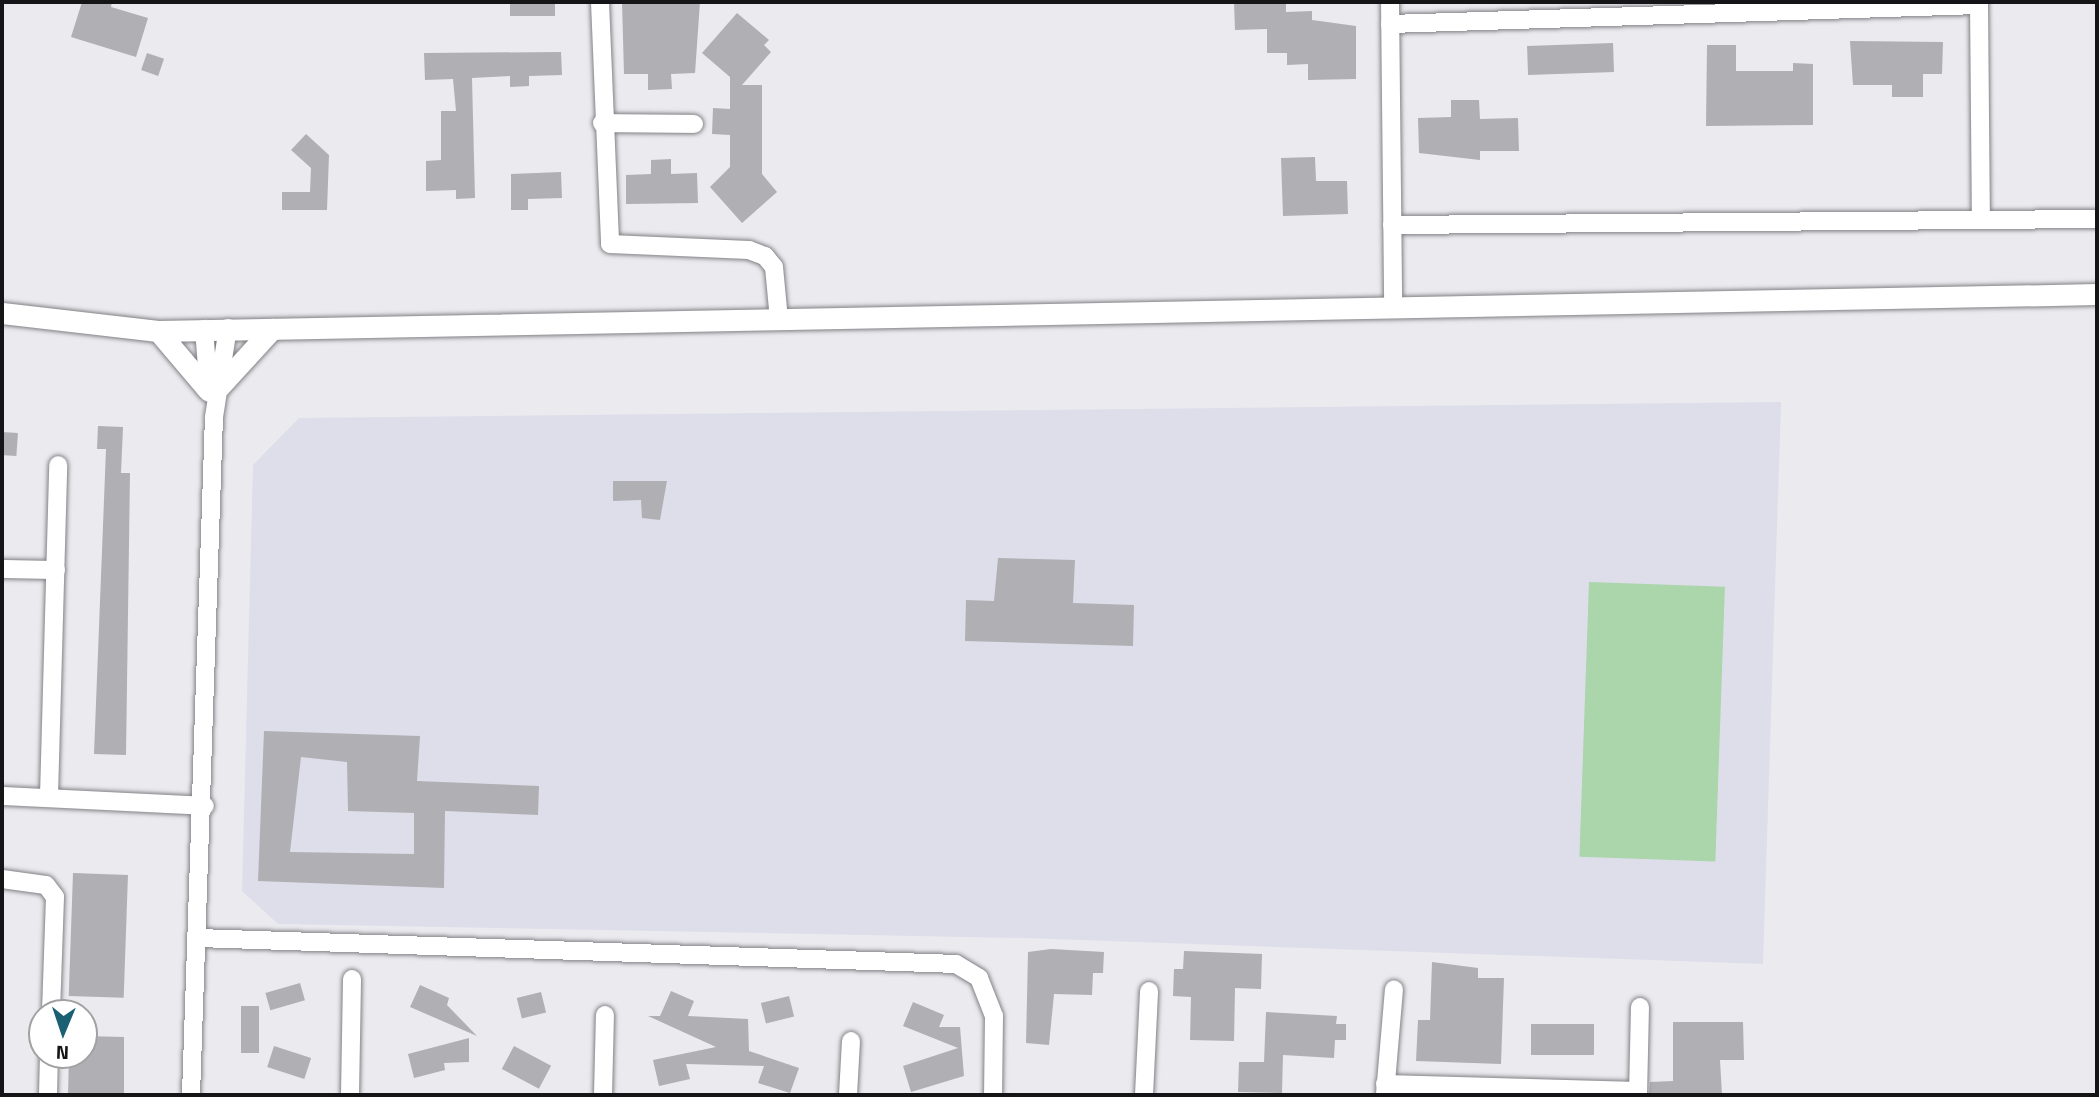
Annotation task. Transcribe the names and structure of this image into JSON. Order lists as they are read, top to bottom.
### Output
{
  "north": "bottom"
}
